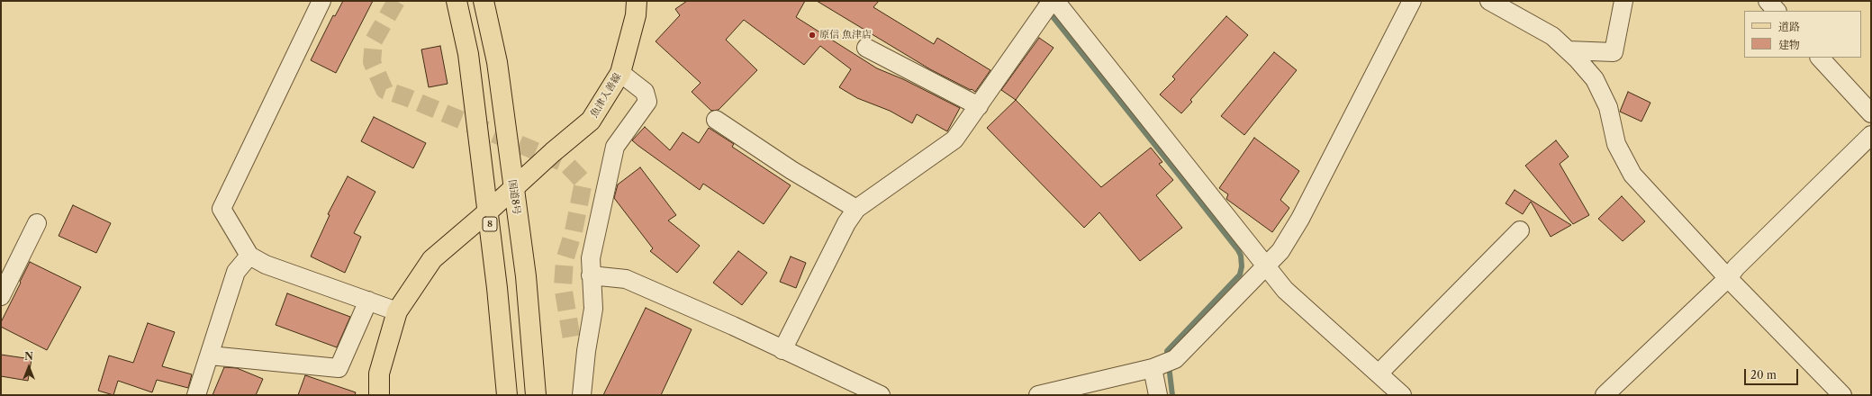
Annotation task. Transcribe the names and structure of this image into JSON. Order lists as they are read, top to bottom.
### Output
{
  "streets": {
    "main road": ["魚津入善線", "国道8号", "8"]
  },
  "crossings": [
    ["魚津入善線", "国道8号"],
    ["魚津入善線", "8"]
  ],
  "places": ["原信 魚津店"],
  "legend": ["道路", "建物"],
  "scale_bar": "20 m",
  "north": "top"
}
